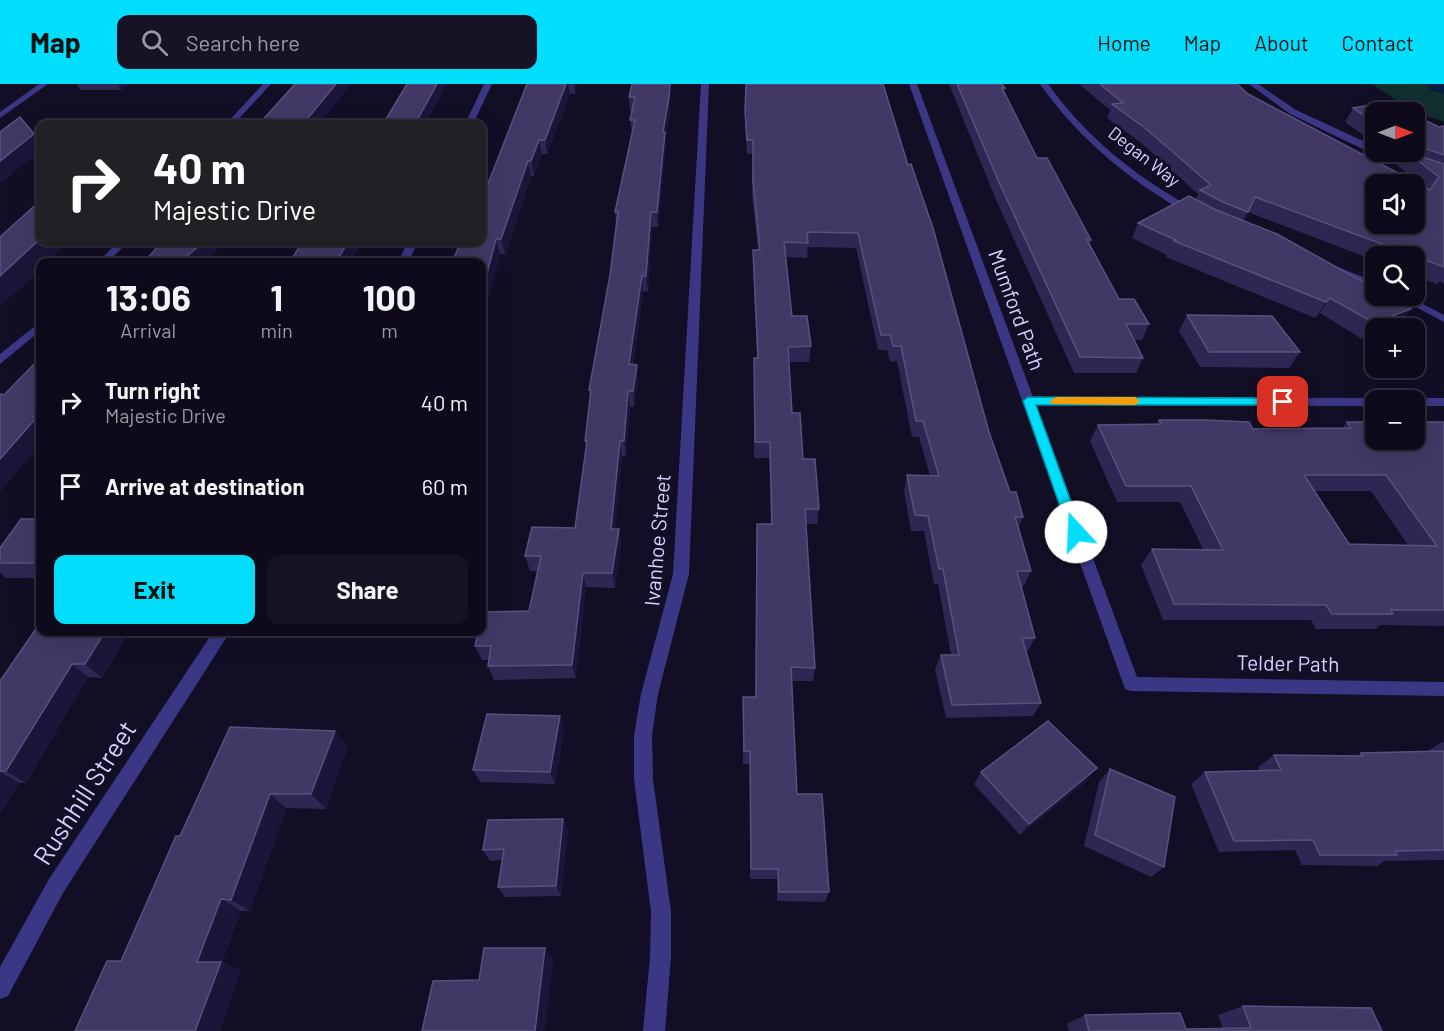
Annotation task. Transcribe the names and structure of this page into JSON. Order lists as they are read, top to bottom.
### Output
{
  "streets": {
    "street": [
      "Degan Way",
      "Mumford Path",
      "Ivanhoe Street",
      "Telder Path",
      "Rushhill Street"
    ]
  },
  "crossings": [
    ["Mumford Path", "Telder Path"]
  ],
  "north": "right",
  "page": {
    "header": "Map",
    "search": "Search here",
    "nav": [
      "Home",
      "Map",
      "About",
      "Contact"
    ],
    "map_buttons": ["+", "−"],
    "turn": ["40 m", "Majestic Drive"],
    "eta": [
      "13:06",
      "Arrival",
      "1",
      "min",
      "100",
      "m"
    ],
    "list": [
      {
        "name": "Turn right",
        "note": "Majestic Drive",
        "value": "40 m"
      },
      {
        "name": "Arrive at destination",
        "value": "60 m"
      }
    ],
    "buttons": ["Exit", "Share"]
  }
}
